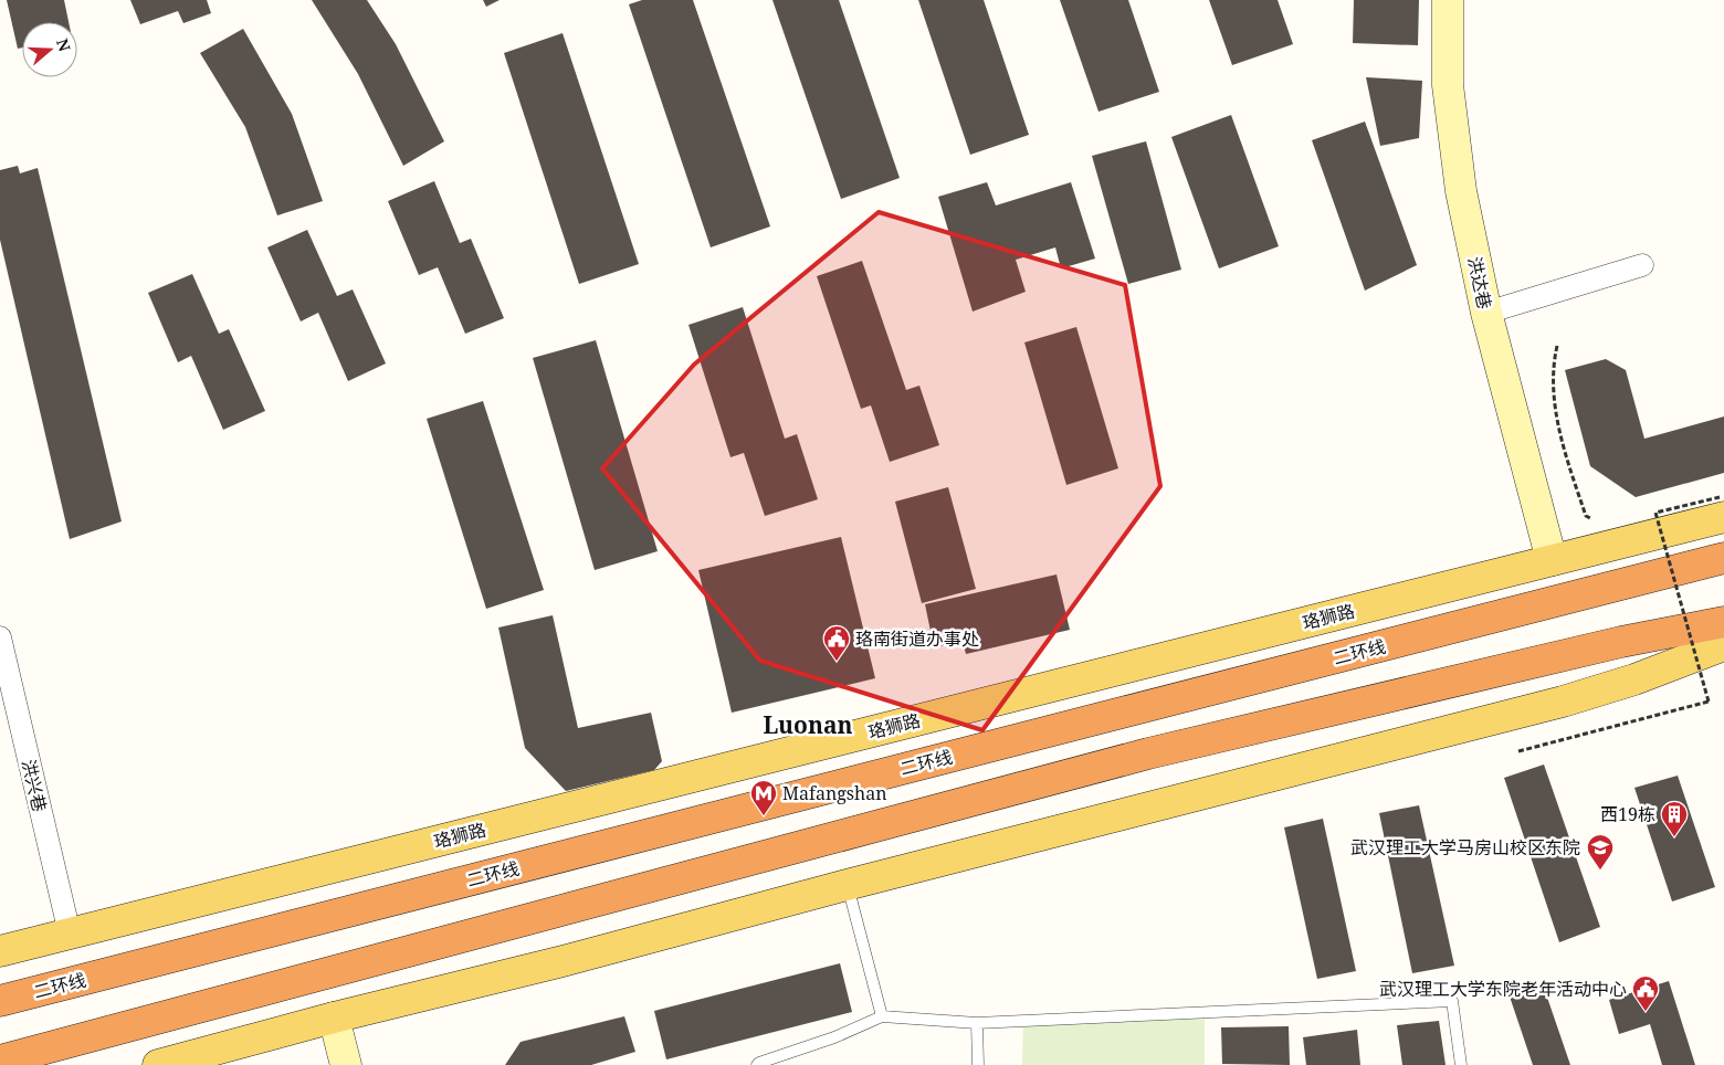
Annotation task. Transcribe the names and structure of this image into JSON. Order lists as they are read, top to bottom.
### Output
{
  "streets": {
    "highway": ["二环线"],
    "main road": ["珞狮路"],
    "street": ["洪达巷", "洪兴巷"]
  },
  "crossings": [
    ["洪达巷", "珞狮路"],
    ["珞狮路", "洪兴巷"]
  ],
  "districts": ["Luonan"],
  "places": {
    "public building": ["珞南街道办事处", "武汉理工大学东院老年活动中心"],
    "metro station": ["Mafangshan"],
    "building": ["西19栋"],
    "school or university": ["武汉理工大学马房山校区东院"]
  },
  "north": "right"
}
